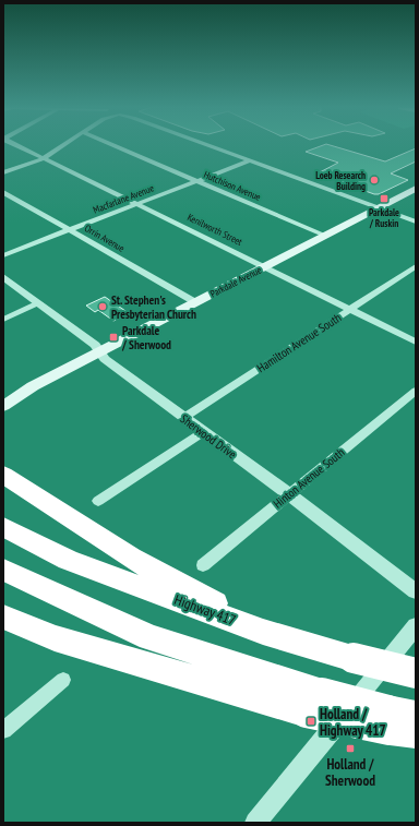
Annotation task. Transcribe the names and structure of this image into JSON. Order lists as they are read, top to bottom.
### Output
{
  "streets": {
    "highway": ["Highway 417"],
    "main road": ["Parkdale Avenue"],
    "street": [
      "Hutchison Avenue",
      "Macfarlane Avenue",
      "Kenilworth Street",
      "Orrin Avenue",
      "Hamilton Avenue South",
      "Sherwood Drive",
      "Hinton Avenue South"
    ]
  },
  "crossings": [
    ["Hutchison Avenue", "Macfarlane Avenue"],
    ["Hutchison Avenue", "Parkdale Avenue"],
    ["Macfarlane Avenue", "Kenilworth Street"],
    ["Macfarlane Avenue", "Orrin Avenue"],
    ["Kenilworth Street", "Parkdale Avenue"],
    ["Kenilworth Street", "Hamilton Avenue South"],
    ["Orrin Avenue", "Parkdale Avenue"],
    ["Parkdale Avenue", "Sherwood Drive"],
    ["Hamilton Avenue South", "Sherwood Drive"],
    ["Sherwood Drive", "Hinton Avenue South"]
  ],
  "places": {
    "other": ["Loeb Research Building", "St. Stephen's Presbyterian Church"],
    "transit": [
      "Parkdale / Ruskin",
      "Parkdale / Sherwood",
      "Holland / Highway 417",
      "Holland / Sherwood"
    ]
  }
}
